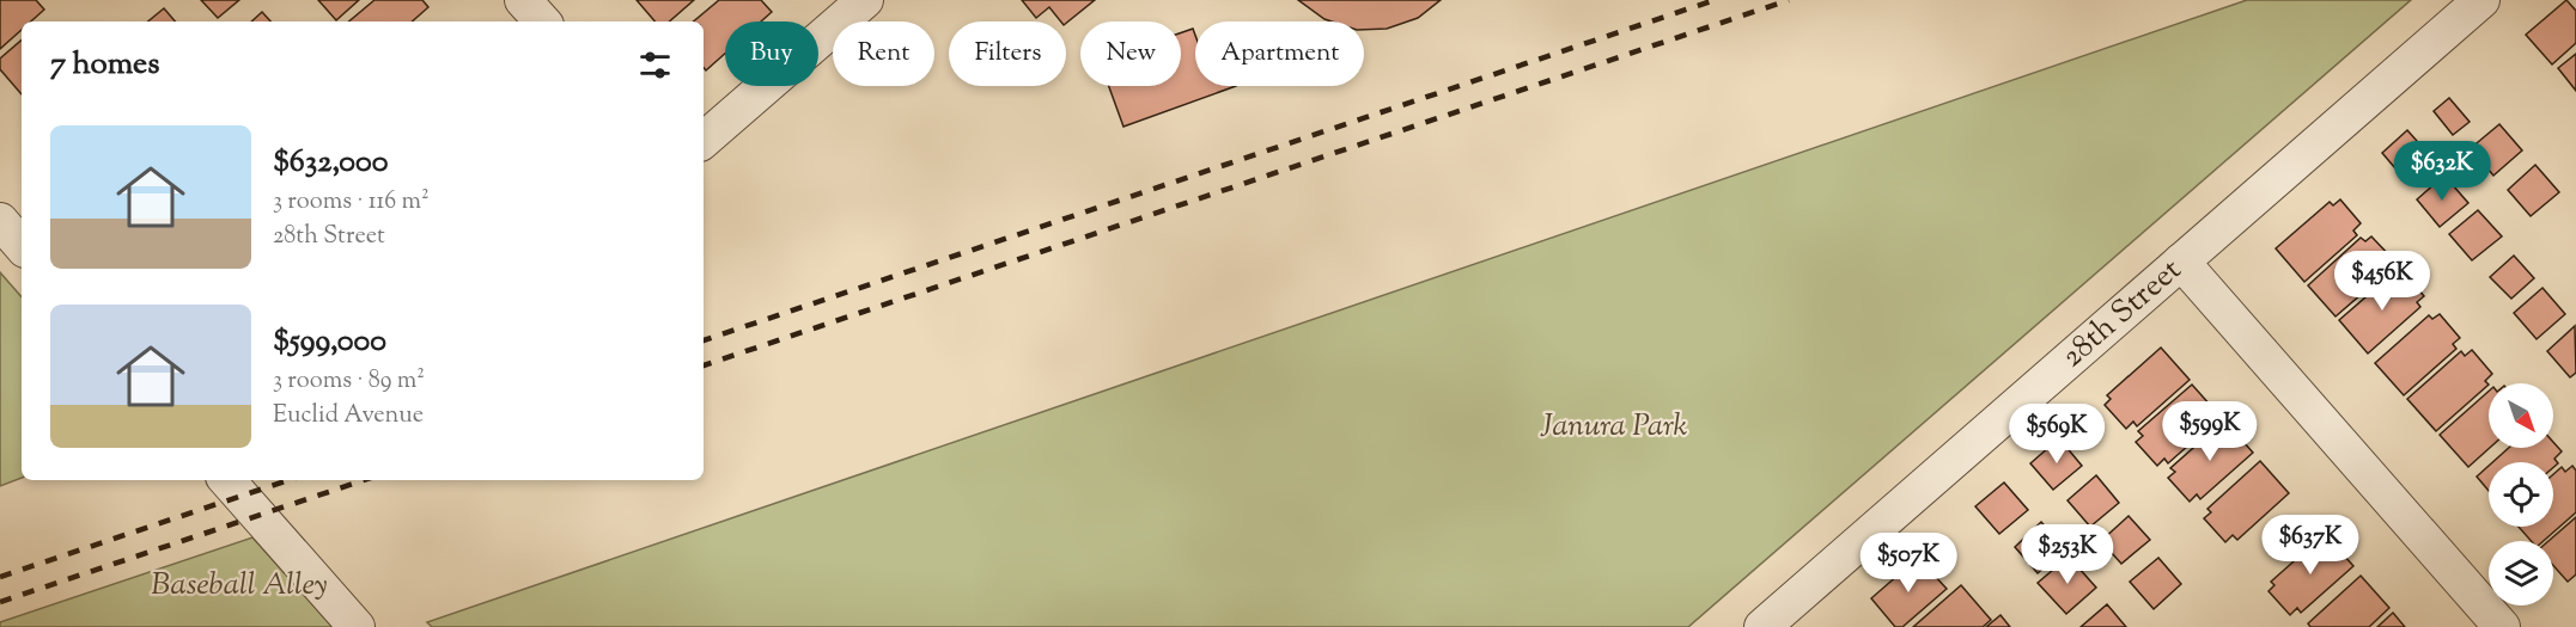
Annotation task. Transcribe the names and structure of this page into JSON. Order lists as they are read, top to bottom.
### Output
{
  "streets": {
    "street": ["28th Street"]
  },
  "parks": ["Janura Park", "Baseball Alley"],
  "north": "bottom right",
  "page": {
    "chip": [
      "Buy",
      "Rent",
      "Filters",
      "New",
      "Apartment"
    ],
    "heading": "7 homes",
    "list": [
      {
        "name": "$632,000",
        "note": "3 rooms · 116 m² · 28th Street"
      },
      {
        "name": "$599,000",
        "note": "3 rooms · 89 m² · Euclid Avenue"
      }
    ],
    "price": [
      "$632K",
      "$456K",
      "$599K",
      "$569K",
      "$637K",
      "$253K",
      "$507K"
    ]
  }
}
